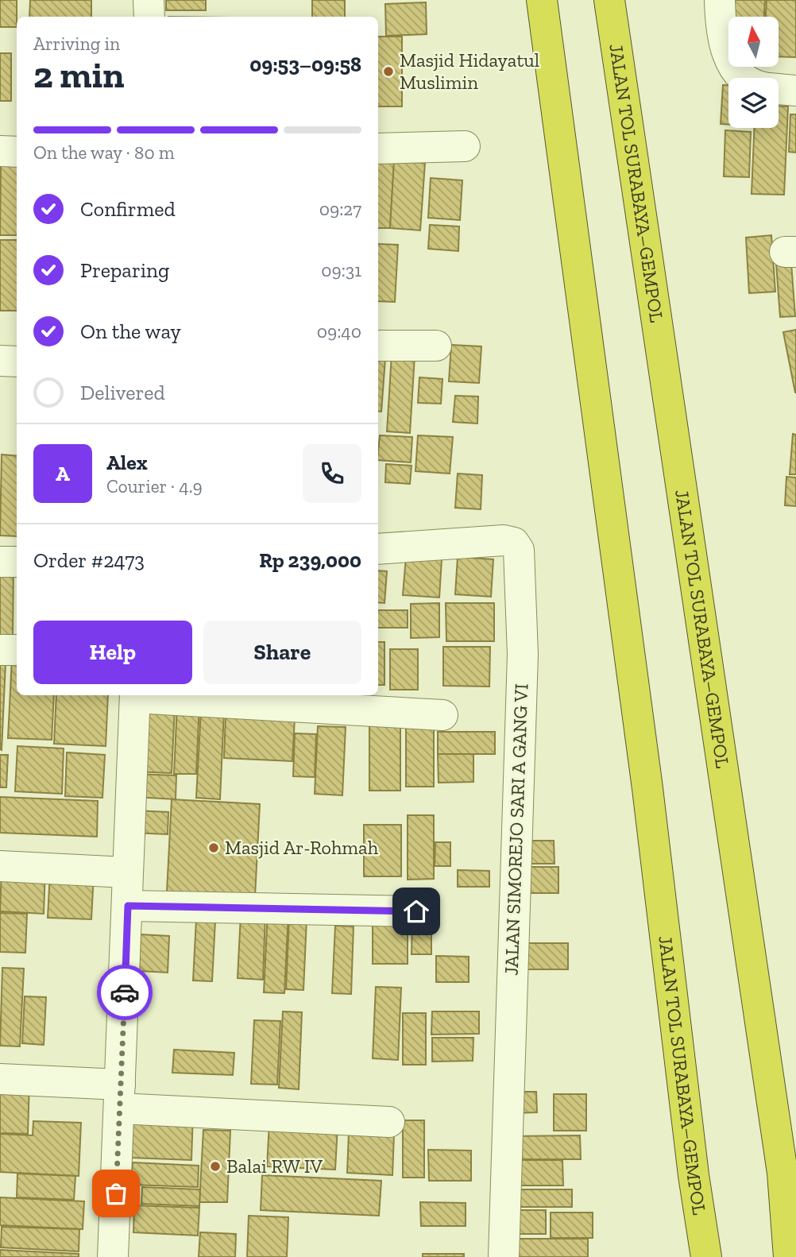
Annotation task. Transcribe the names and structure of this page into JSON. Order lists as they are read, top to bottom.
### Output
{
  "streets": {
    "highway": ["JALAN TOL SURABAYA–GEMPOL"],
    "street": ["JALAN SIMOREJO SARI A GANG VI"]
  },
  "places": ["Masjid Hidayatul Muslimin", "Masjid Ar-Rohmah", "Balai RW IV"],
  "north": "top",
  "page": {
    "heading": ["2 min", "Arriving in", "09:53–09:58"],
    "panel": [
      "Alex",
      "Courier · 4.9",
      "Order #2473",
      "Rp 239,000"
    ],
    "bar": "On the way · 80 m",
    "list": [
      ["Confirmed", "09:27"],
      ["Preparing", "09:31"],
      ["On the way", "09:40"],
      "Delivered"
    ],
    "round": "A",
    "buttons": ["Help", "Share"]
  }
}
